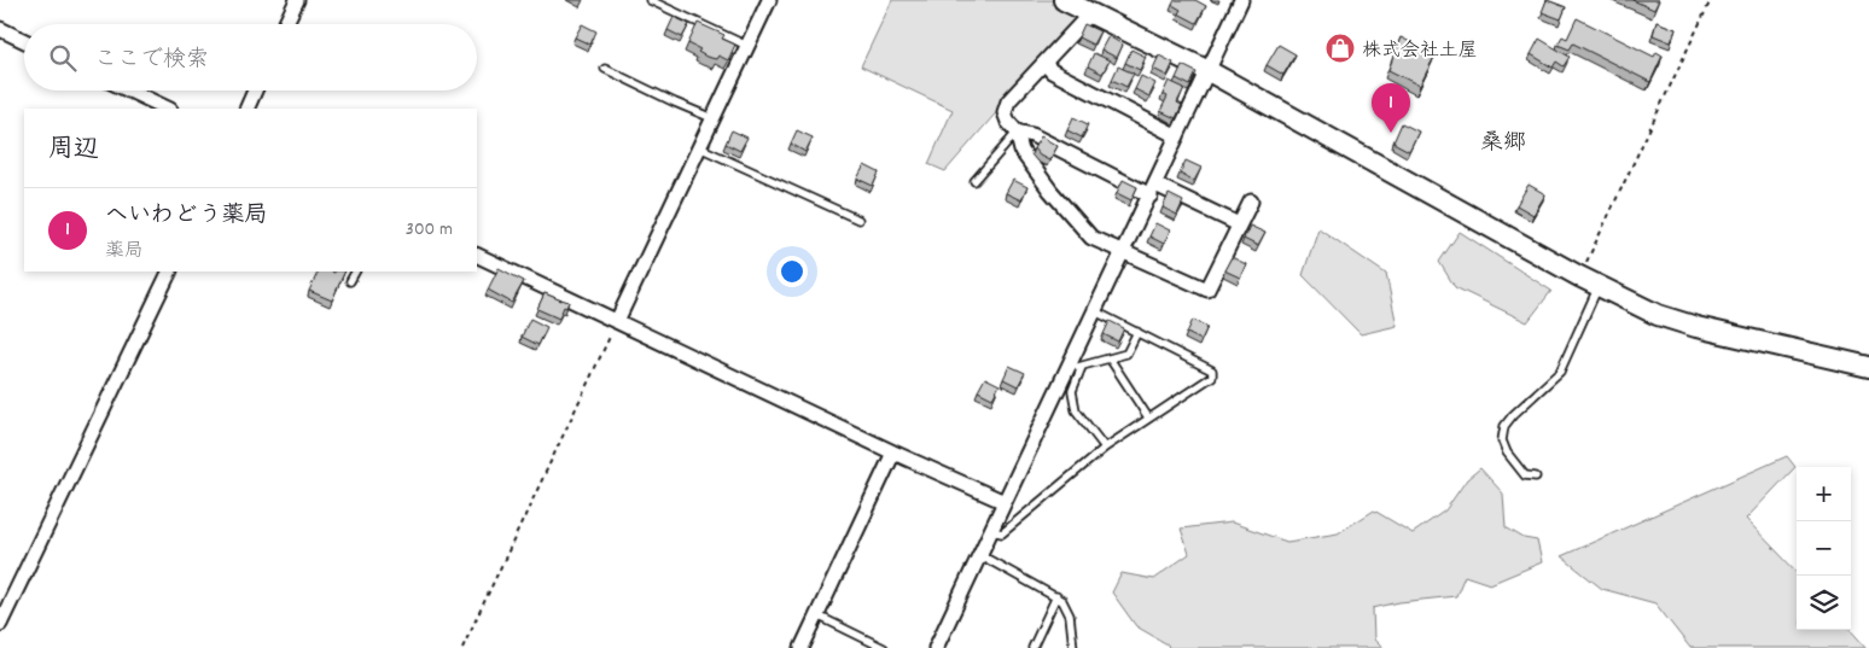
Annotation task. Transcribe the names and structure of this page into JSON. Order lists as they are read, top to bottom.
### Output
{
  "districts": ["桑郷"],
  "places": {
    "shop": ["株式会社土屋"]
  },
  "page": {
    "search": "ここで検索",
    "pins": "1",
    "heading": "周辺",
    "list": [
      {
        "mark": "1",
        "name": "へいわどう薬局",
        "note": "薬局",
        "value": "300 m"
      }
    ],
    "map_buttons": ["+", "−"]
  }
}
